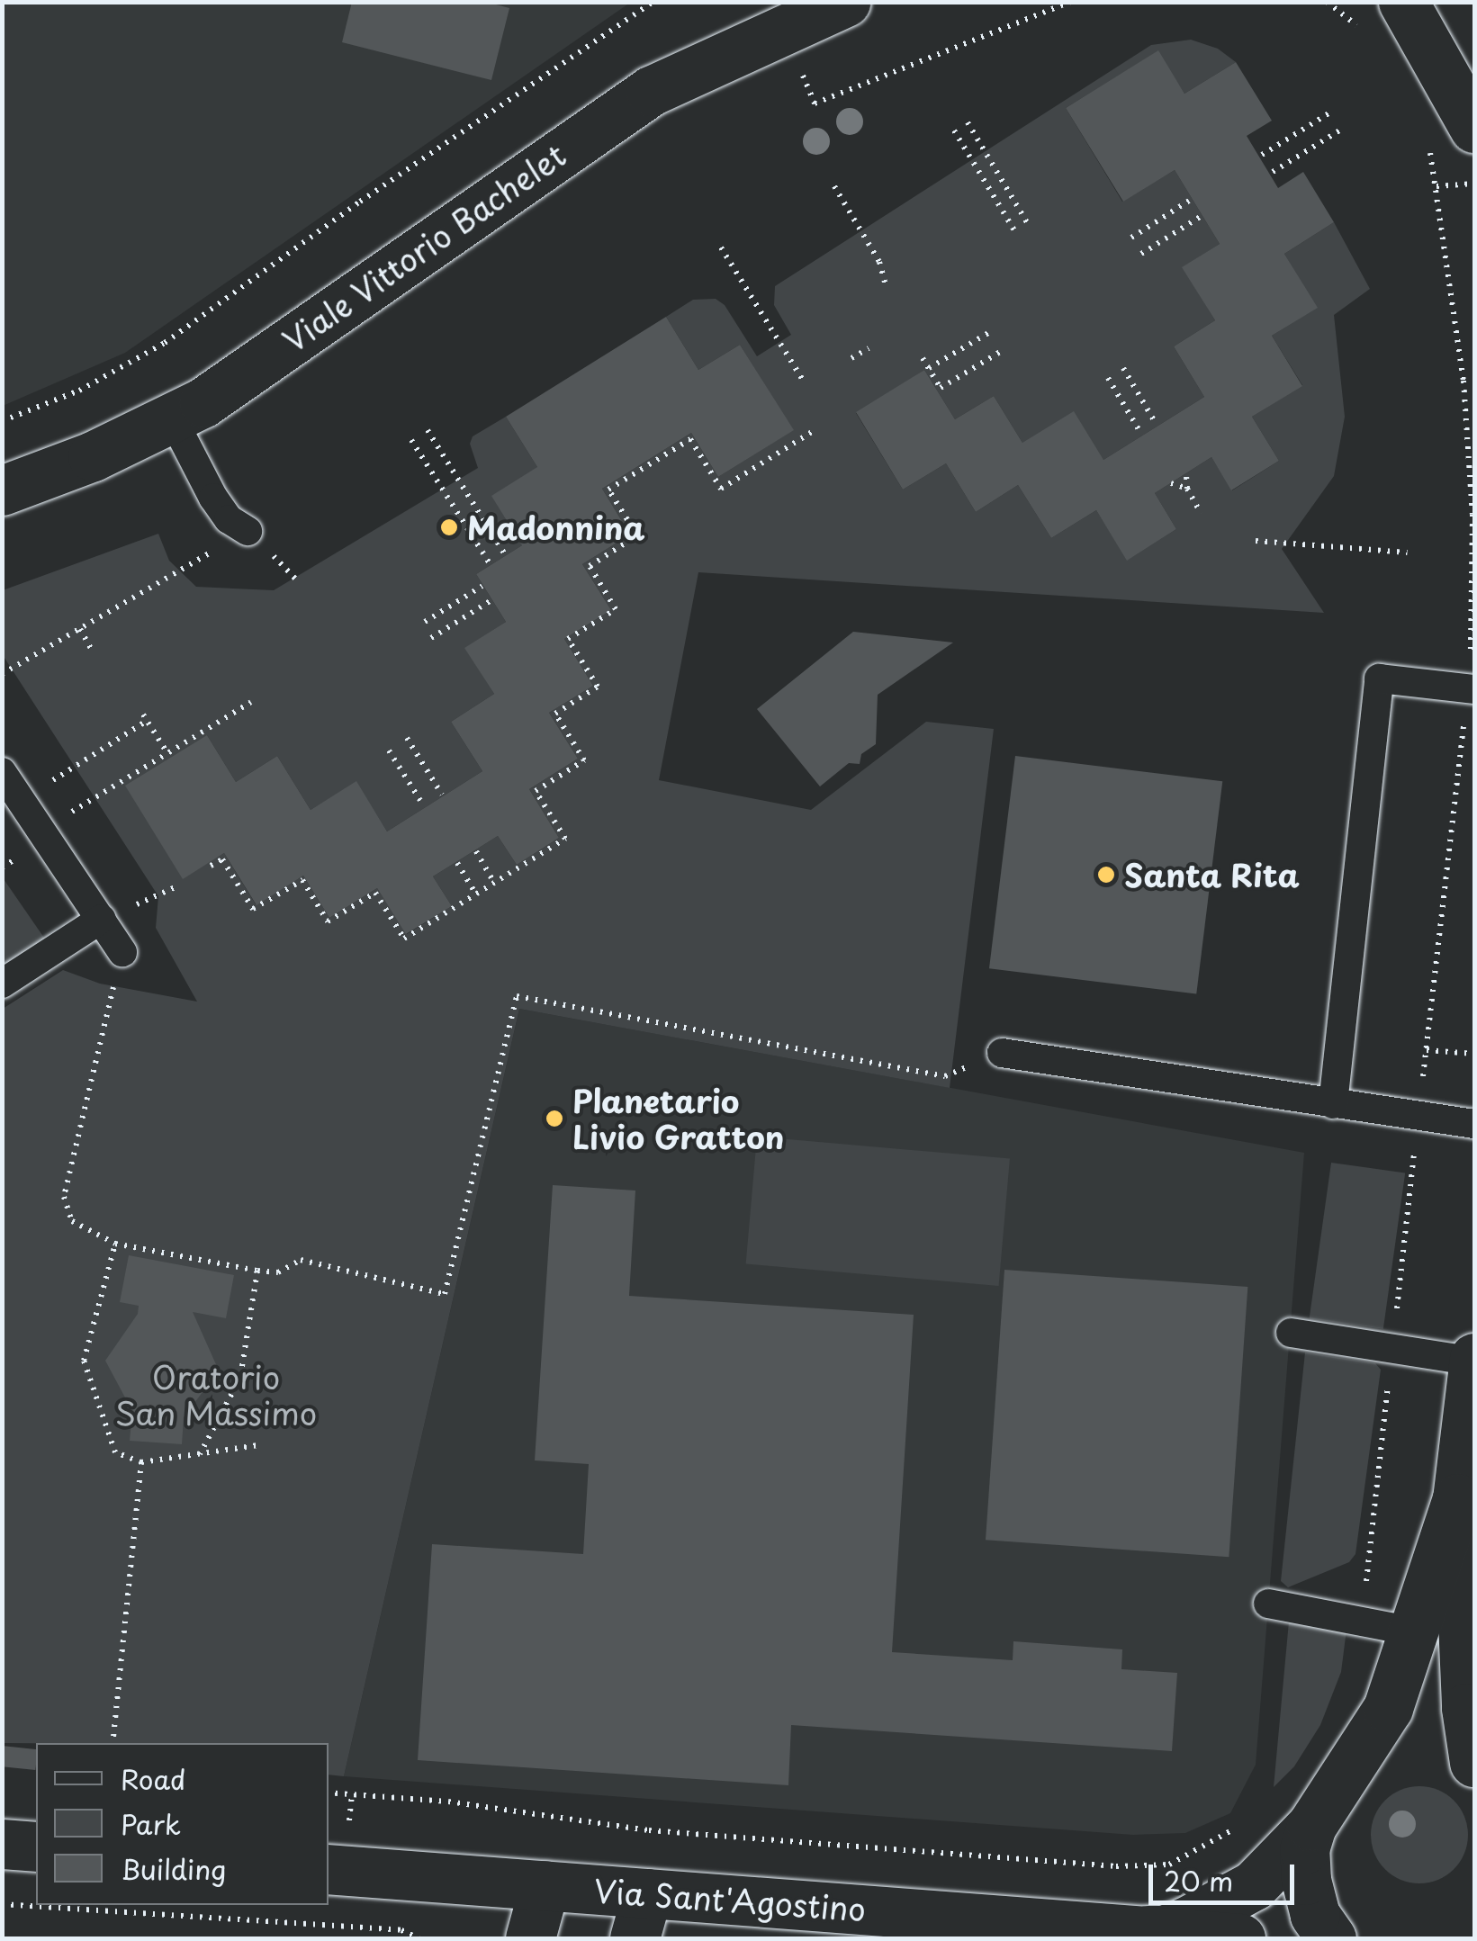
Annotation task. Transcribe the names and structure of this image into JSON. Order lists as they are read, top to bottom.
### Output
{
  "streets": {
    "street": ["Viale Vittorio Bachelet", "Via Sant'Agostino"]
  },
  "parks": ["Oratorio San Massimo"],
  "places": ["Madonnina", "Santa Rita", "Planetario Livio Gratton"],
  "legend": ["Road", "Park", "Building"],
  "scale_bar": "20 m"
}
